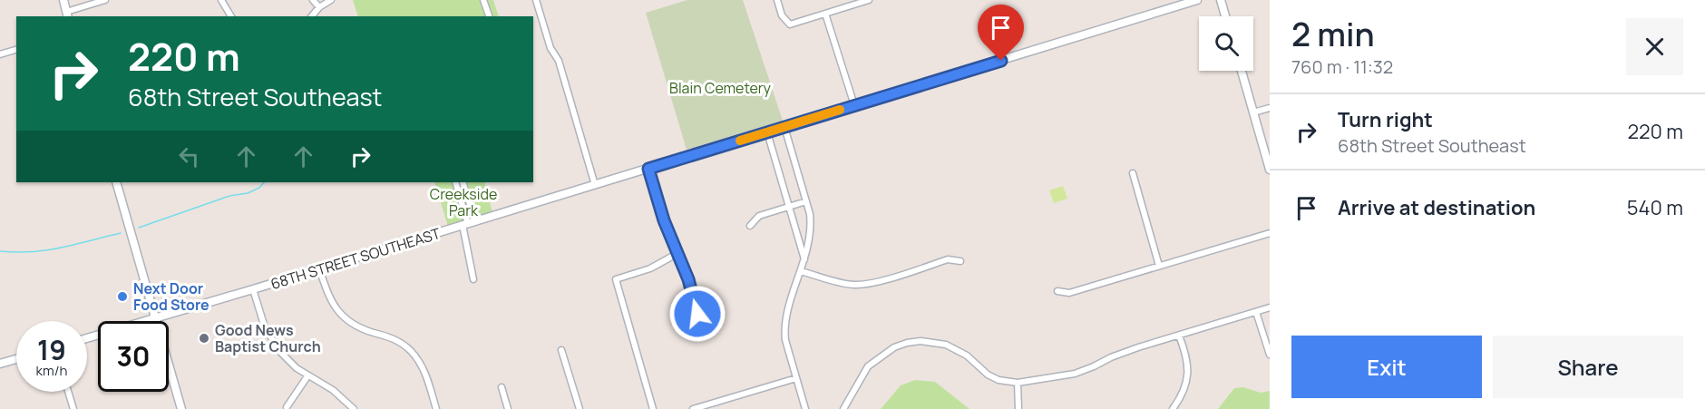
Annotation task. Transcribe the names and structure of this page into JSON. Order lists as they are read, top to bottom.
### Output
{
  "streets": {
    "main road": ["68TH STREET SOUTHEAST"]
  },
  "parks": ["Blain Cemetery", "Creekside Park"],
  "places": ["Next Door Food Store", "Good News Baptist Church"],
  "page": {
    "heading": ["2 min", "760 m · 11:32"],
    "turn": ["220 m", "68th Street Southeast"],
    "list": [
      {
        "name": "Turn right",
        "note": "68th Street Southeast",
        "value": "220 m"
      },
      {
        "name": "Arrive at destination",
        "value": "540 m"
      }
    ],
    "speed": "19 km/h",
    "limit": "30",
    "buttons": ["Exit", "Share"]
  }
}
